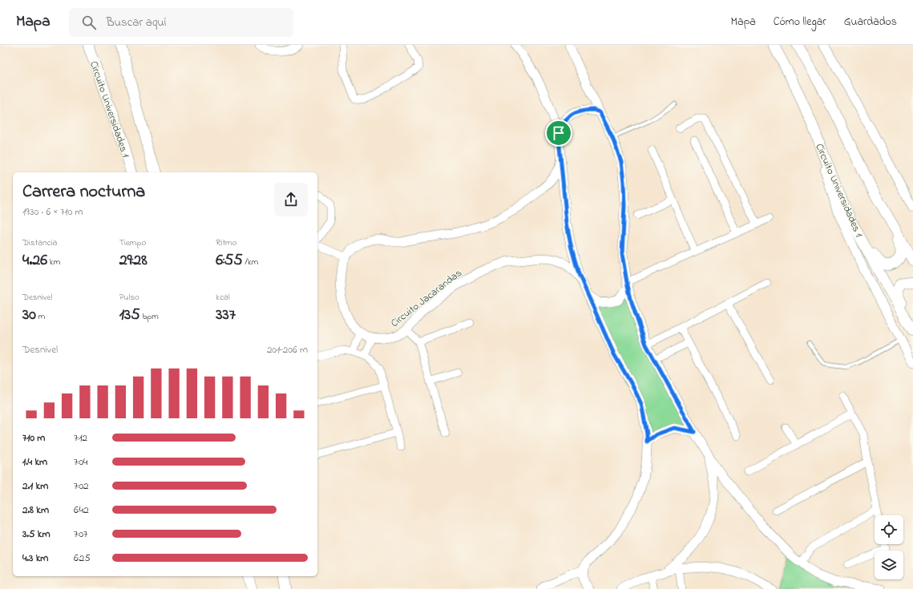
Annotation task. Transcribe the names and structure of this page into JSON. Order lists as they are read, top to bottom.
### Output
{
  "streets": {
    "main road": ["Circuito Universidades 1"],
    "street": ["Circuito Jacarandas"]
  },
  "page": {
    "header": "Mapa",
    "search": "Buscar aquí",
    "nav": ["Mapa", "Cómo llegar", "Guardados"],
    "heading": ["Carrera nocturna", "19:30 · 6 × 710 m"],
    "stats": [
      ["Distancia", "4.26 km"],
      ["Tiempo", "29:28"],
      ["Ritmo", "6:55 /km"],
      ["Desnivel", "30 m"],
      ["Pulso", "135 bpm"],
      ["kcal", "337"]
    ],
    "chart": ["Desnivel", "201–206 m"],
    "list": [
      {
        "name": "710 m",
        "note": "7:12"
      },
      {
        "name": "1.4 km",
        "note": "7:04"
      },
      {
        "name": "2.1 km",
        "note": "7:02"
      },
      {
        "name": "2.8 km",
        "note": "6:42"
      },
      {
        "name": "3.5 km",
        "note": "7:07"
      },
      {
        "name": "4.3 km",
        "note": "6:25"
      }
    ]
  }
}
